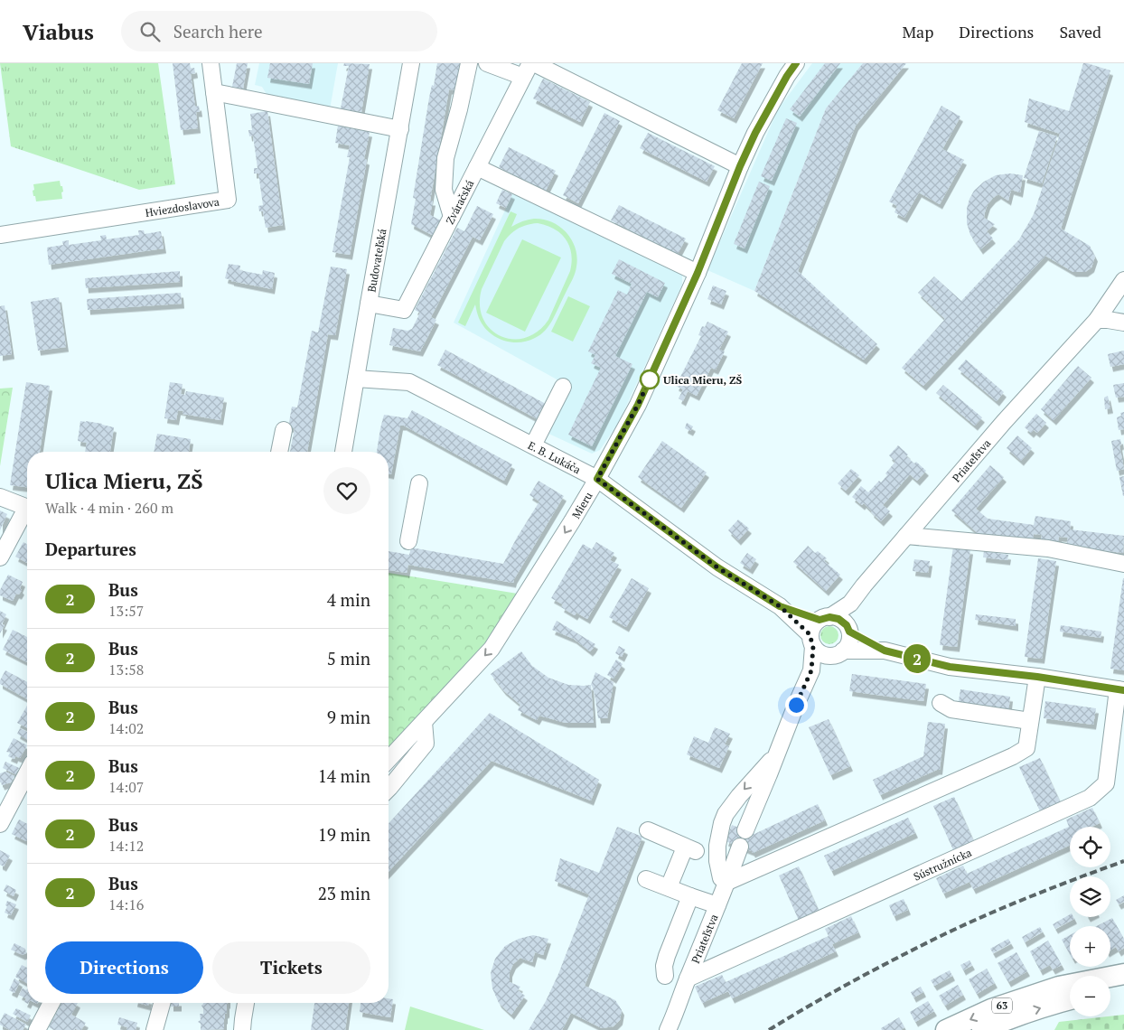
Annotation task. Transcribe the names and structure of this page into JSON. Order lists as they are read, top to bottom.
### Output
{
  "streets": {
    "main road": ["63"],
    "street": [
      "Zváračská",
      "Hviezdoslavova",
      "Budovateľská",
      "E. B. Lukáča",
      "Priateľstva",
      "Mieru",
      "Sústružnícka"
    ]
  },
  "crossings": [
    ["Zváračská", "Budovateľská"],
    ["Budovateľská", "E. B. Lukáča"],
    ["E. B. Lukáča", "Priateľstva"],
    ["E. B. Lukáča", "Mieru"],
    ["Priateľstva", "Sústružnícka"]
  ],
  "one_way": ["Mieru"],
  "places": ["Ulica Mieru, ZŠ"],
  "lines": ["bus line 2"],
  "page": {
    "header": "Viabus",
    "search": "Search here",
    "nav": ["Map", "Directions", "Saved"],
    "on_map": "2",
    "heading": [
      ["Ulica Mieru, ZŠ", "Walk · 4 min · 260 m"],
      "Departures"
    ],
    "list": [
      {
        "mark": "2",
        "name": "Bus",
        "note": "13:57",
        "value": "4 min"
      },
      {
        "mark": "2",
        "name": "Bus",
        "note": "13:58",
        "value": "5 min"
      },
      {
        "mark": "2",
        "name": "Bus",
        "note": "14:02",
        "value": "9 min"
      },
      {
        "mark": "2",
        "name": "Bus",
        "note": "14:07",
        "value": "14 min"
      },
      {
        "mark": "2",
        "name": "Bus",
        "note": "14:12",
        "value": "19 min"
      },
      {
        "mark": "2",
        "name": "Bus",
        "note": "14:16",
        "value": "23 min"
      }
    ],
    "map_buttons": ["+", "−"],
    "buttons": ["Directions", "Tickets"]
  }
}
